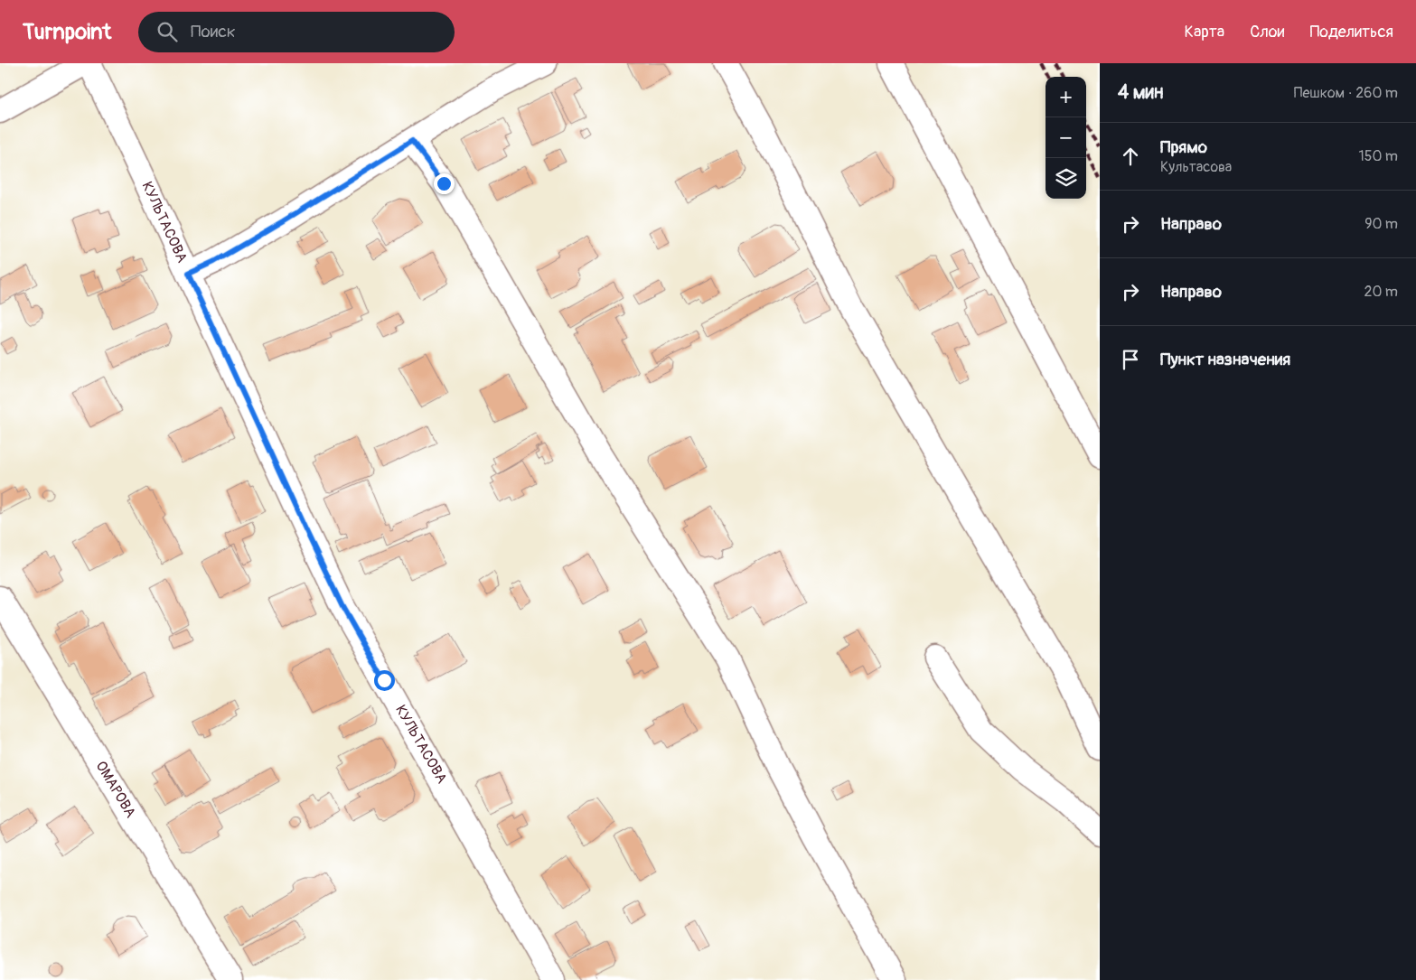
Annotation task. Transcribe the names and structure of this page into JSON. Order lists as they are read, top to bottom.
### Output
{
  "streets": {
    "street": ["КУЛЬТАСОВА", "ОМАРОВА"]
  },
  "page": {
    "header": "Turnpoint",
    "search": "Поиск",
    "nav": ["Карта", "Слои", "Поделиться"],
    "heading": ["4 мин", "Пешком · 260 m"],
    "map_buttons": ["+", "−"],
    "list": [
      ["Прямо", "Культасова", "150 m"],
      ["Направо", "90 m"],
      ["Направо", "20 m"],
      "Пункт назначения"
    ]
  }
}
